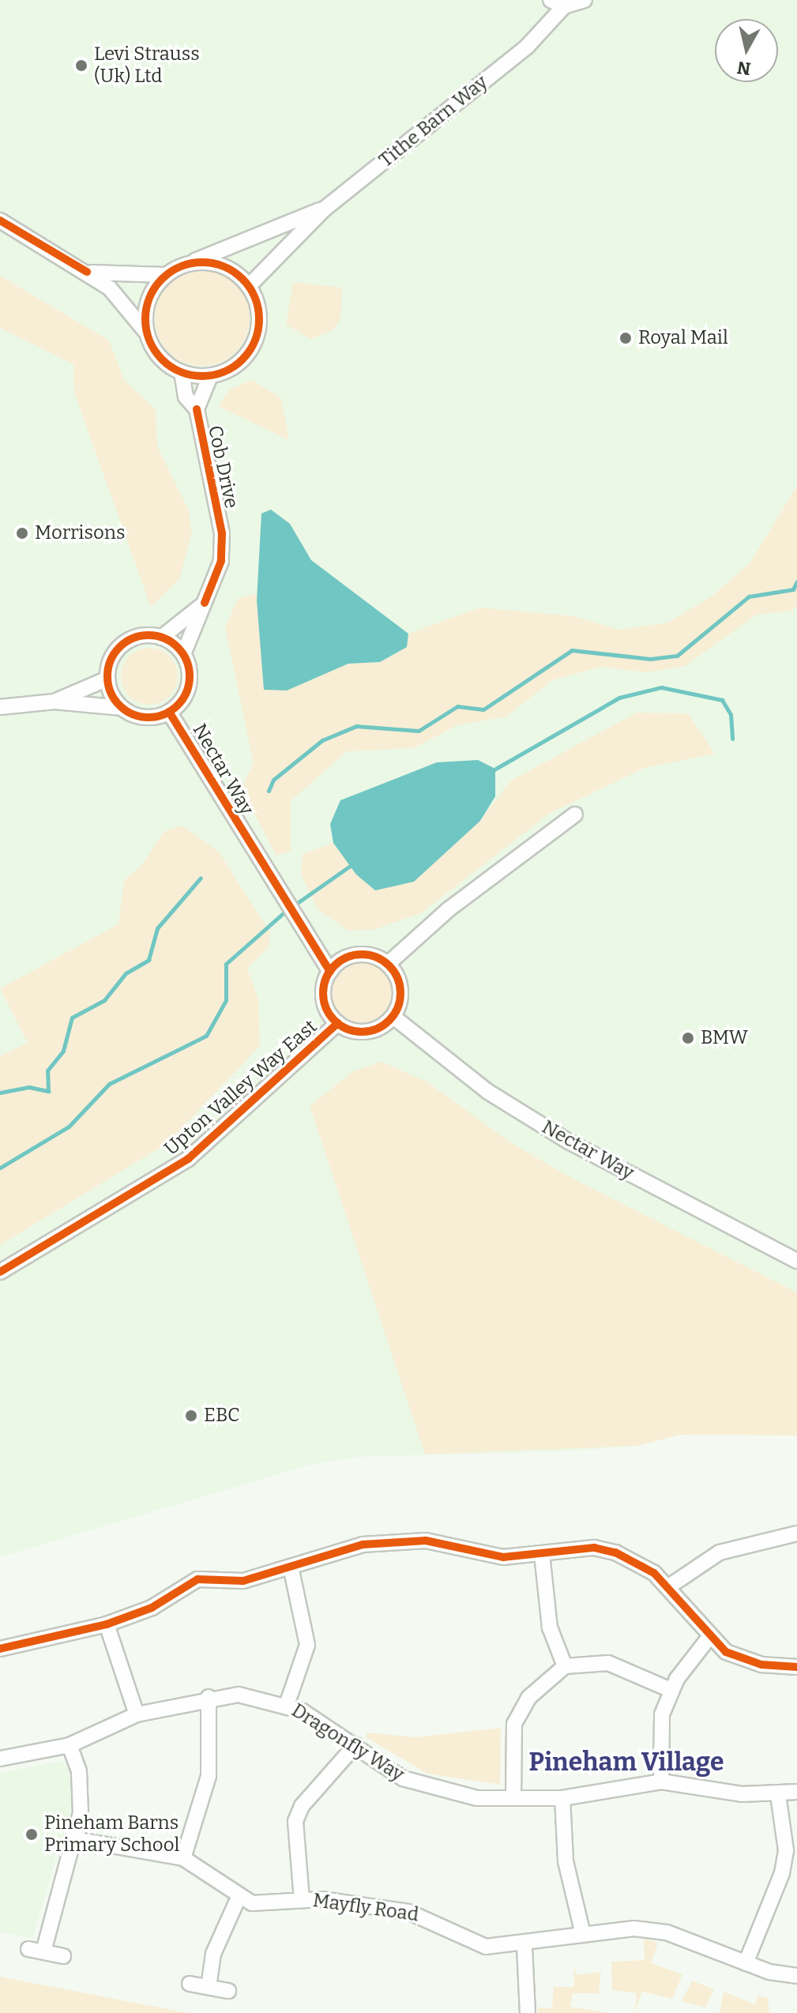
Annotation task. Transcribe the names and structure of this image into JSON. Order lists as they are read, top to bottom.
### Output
{
  "streets": {
    "street": [
      "Tithe Barn Way",
      "Cob Drive",
      "Nectar Way",
      "Upton Valley Way East",
      "Dragonfly Way",
      "Mayfly Road"
    ]
  },
  "crossings": [
    ["Tithe Barn Way", "Cob Drive"],
    ["Cob Drive", "Nectar Way"],
    ["Nectar Way", "Upton Valley Way East"]
  ],
  "districts": ["Pineham Village"],
  "places": [
    "Levi Strauss (Uk) Ltd",
    "Royal Mail",
    "Morrisons",
    "BMW",
    "EBC",
    "Pineham Barns Primary School"
  ],
  "north": "bottom"
}
